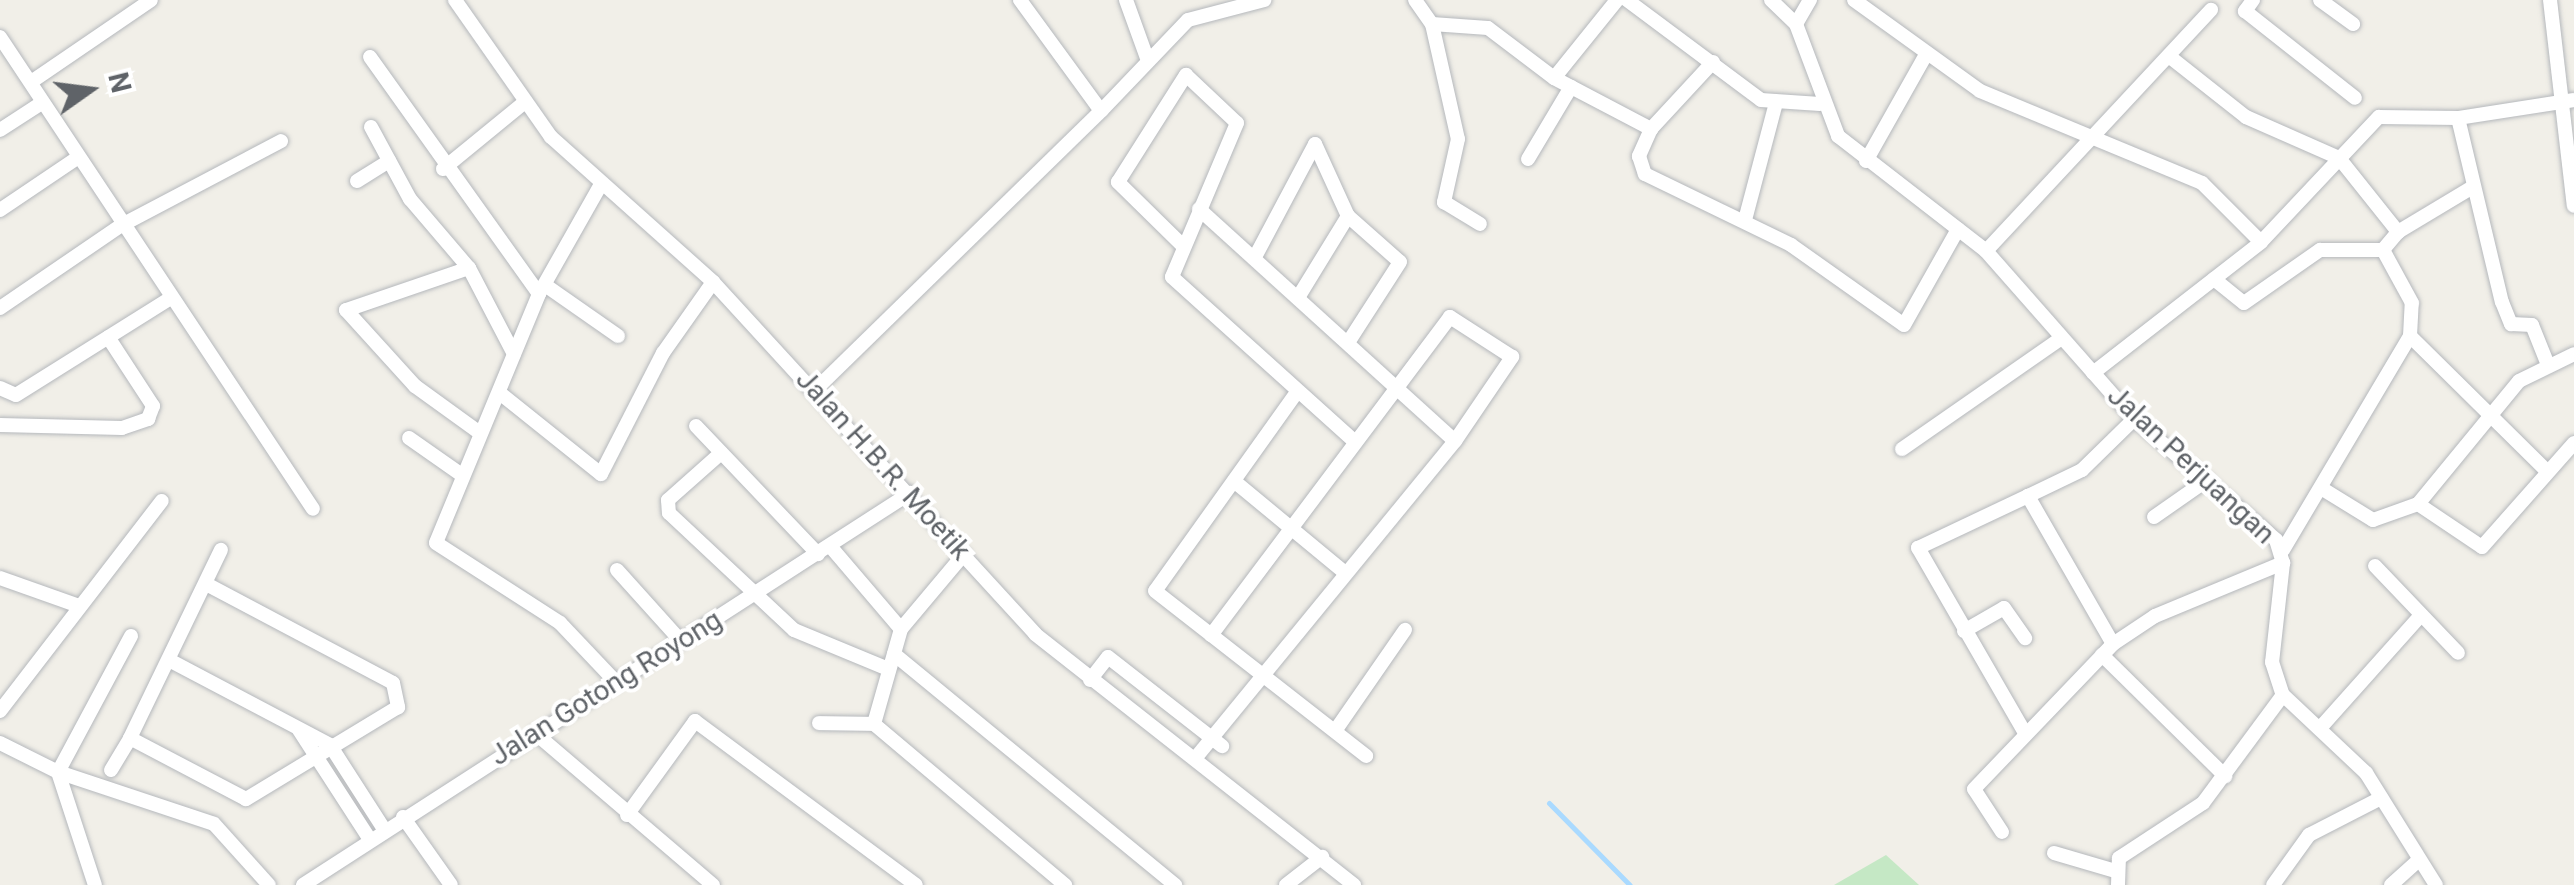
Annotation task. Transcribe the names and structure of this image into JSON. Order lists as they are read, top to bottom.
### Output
{
  "streets": {
    "street": ["Jalan H.B.R. Moetik", "Jalan Perjuangan", "Jalan Gotong Royong"]
  },
  "crossings": [
    ["Jalan H.B.R. Moetik", "Jalan Gotong Royong"]
  ],
  "north": "right"
}
